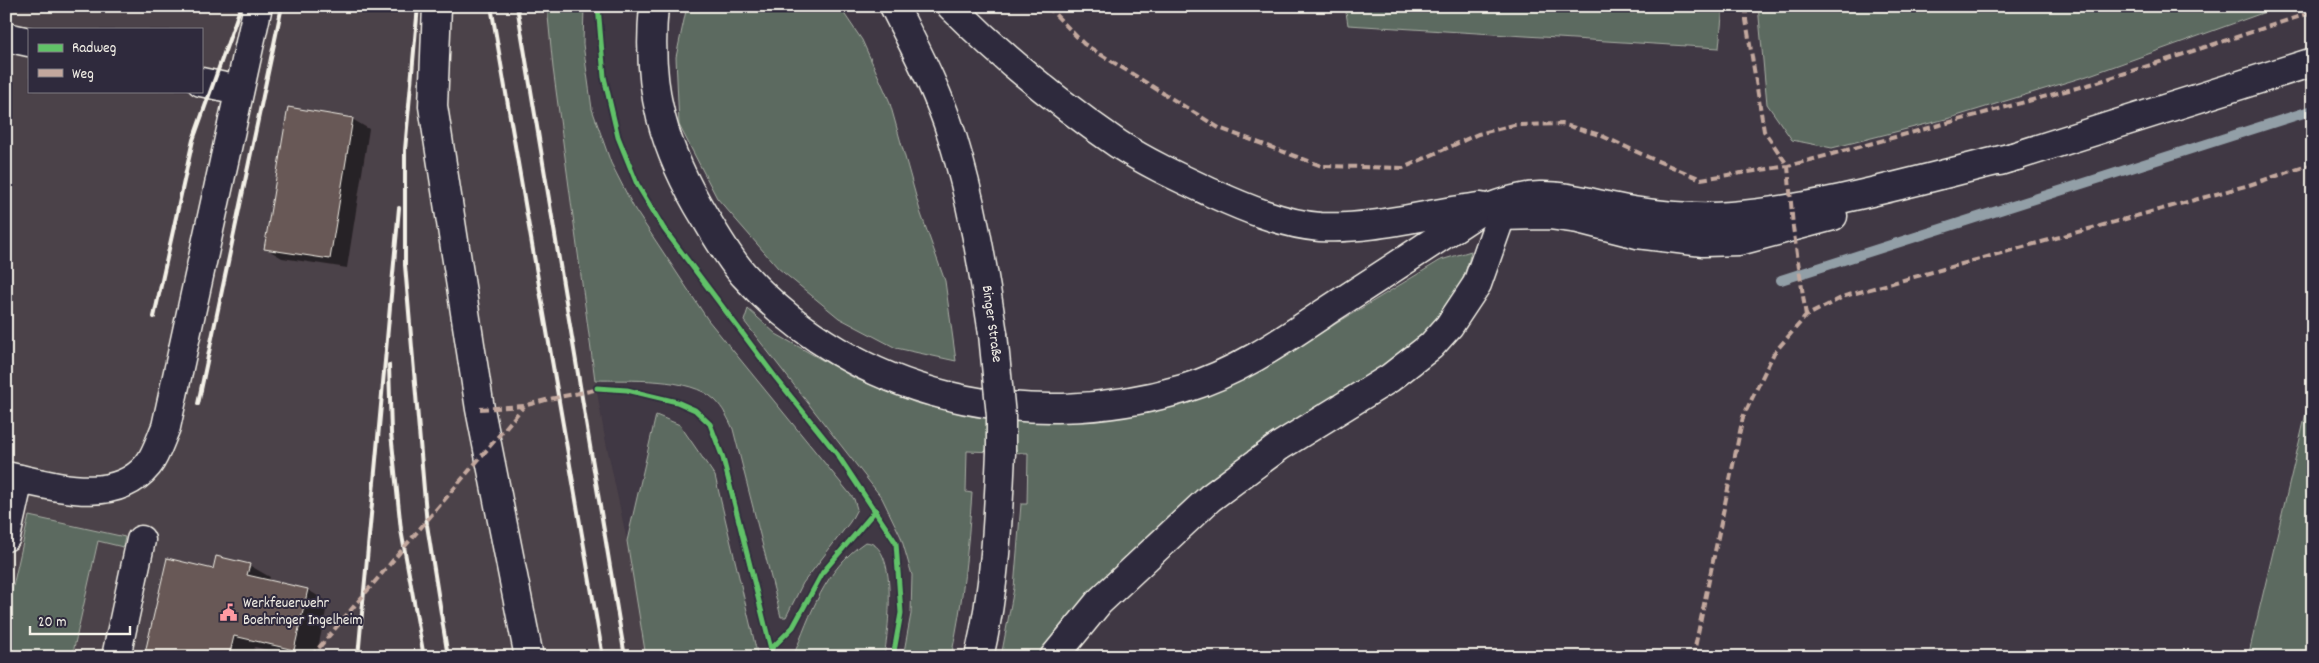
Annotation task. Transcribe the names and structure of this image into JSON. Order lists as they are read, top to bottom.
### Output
{
  "streets": {
    "main road": ["Binger Straße"]
  },
  "places": {
    "public building": ["Werkfeuerwehr Boehringer Ingelheim"]
  },
  "legend": ["Radweg", "Weg"],
  "scale_bar": "20 m"
}
